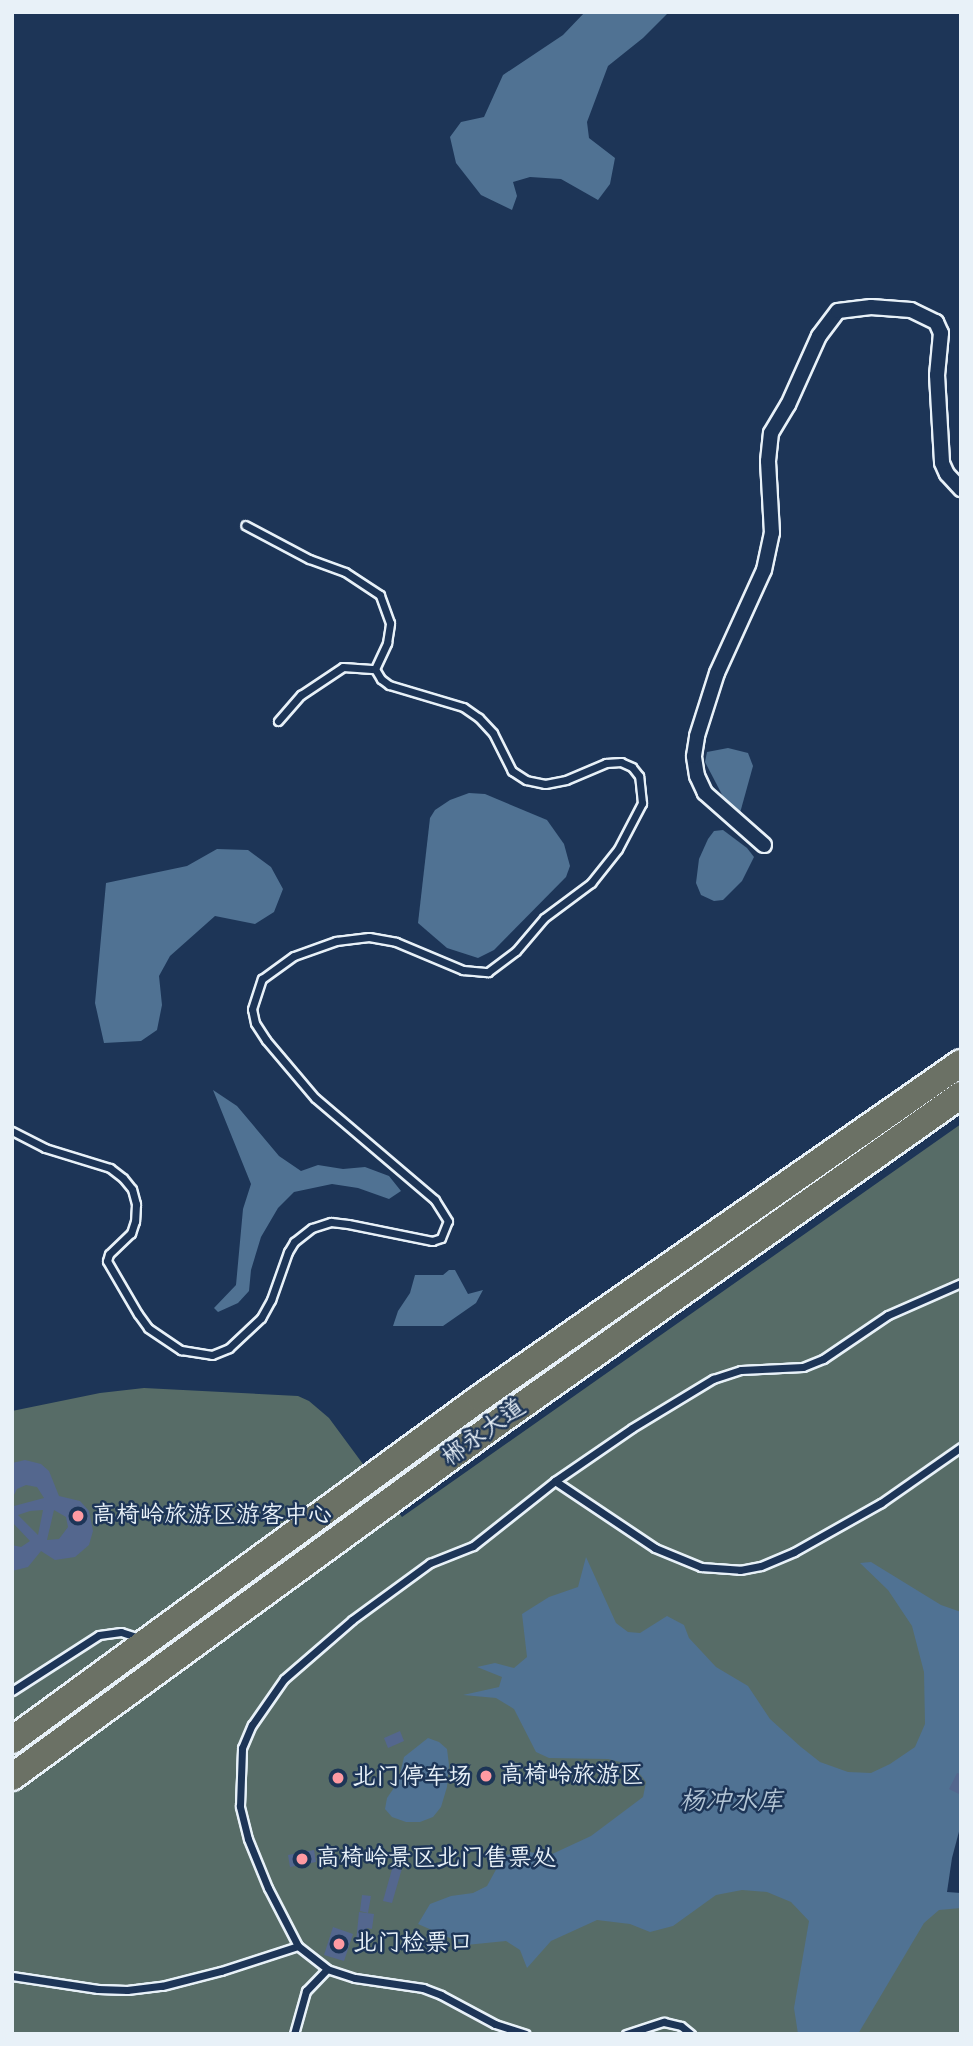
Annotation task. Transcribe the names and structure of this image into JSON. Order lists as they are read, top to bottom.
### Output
{
  "streets": {
    "highway": ["郴永大道"]
  },
  "water": ["杨冲水库"],
  "places": [
    "高椅岭旅游区游客中心",
    "高椅岭旅游区",
    "北门停车场",
    "高椅岭景区北门售票处",
    "北门检票口"
  ]
}
